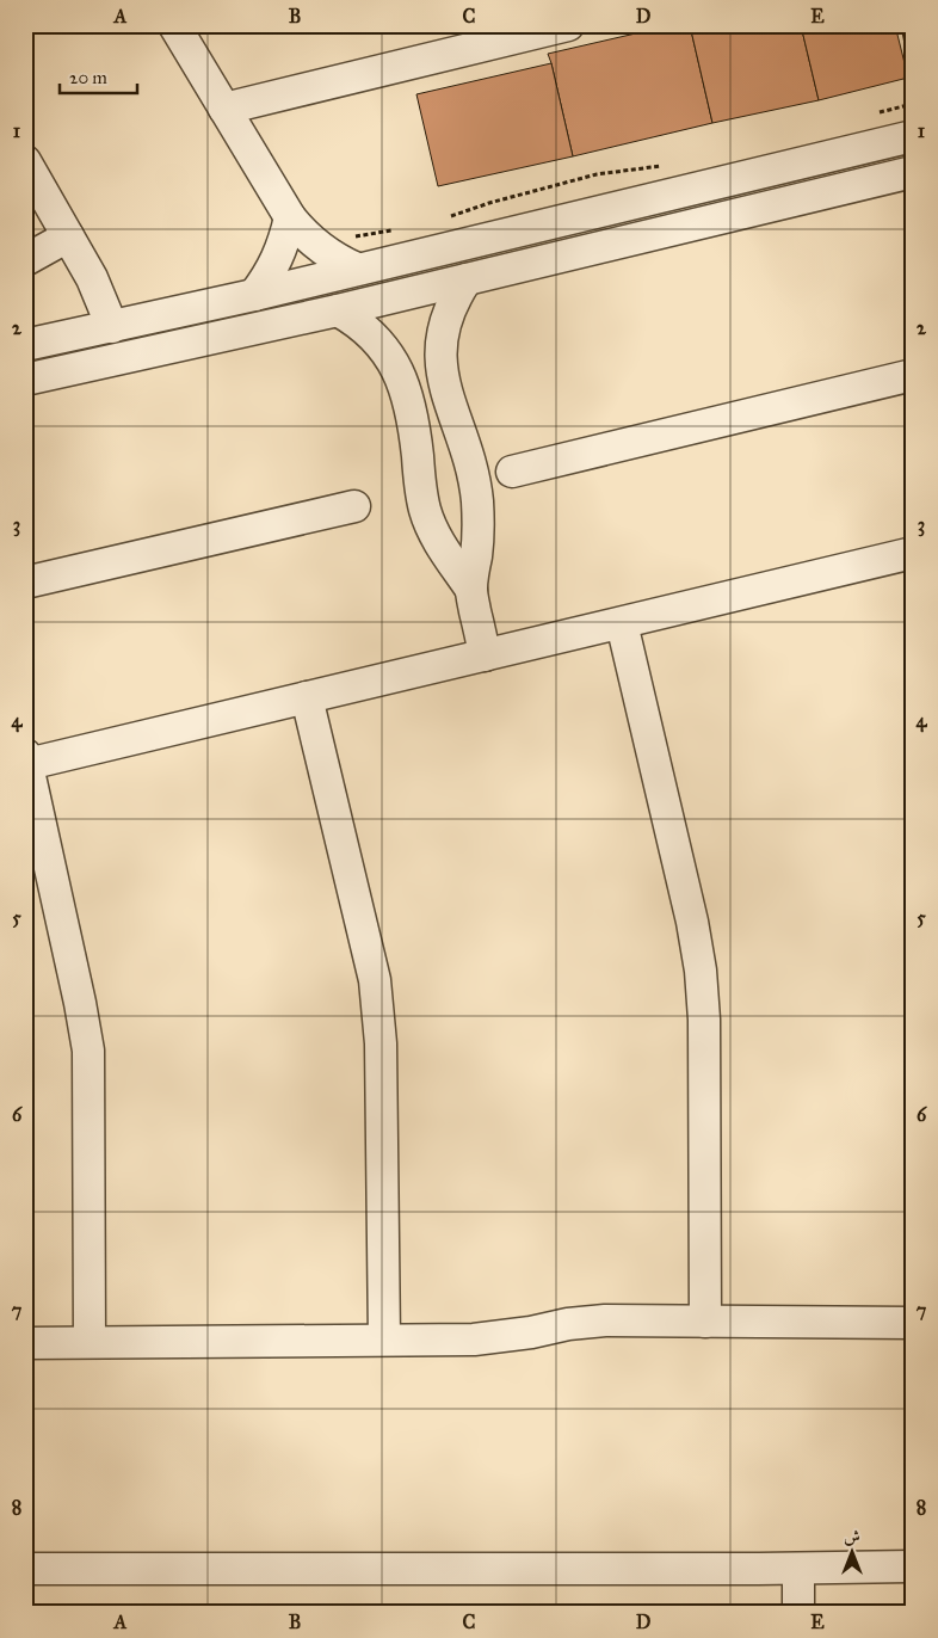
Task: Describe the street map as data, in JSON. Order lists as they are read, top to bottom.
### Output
{
  "scale_bar": "20 m",
  "north": "top",
  "grid": {
    "columns": [
      "A",
      "B",
      "C",
      "D",
      "E"
    ],
    "rows": [
      "1",
      "2",
      "3",
      "4",
      "5",
      "6",
      "7",
      "8"
    ]
  }
}
